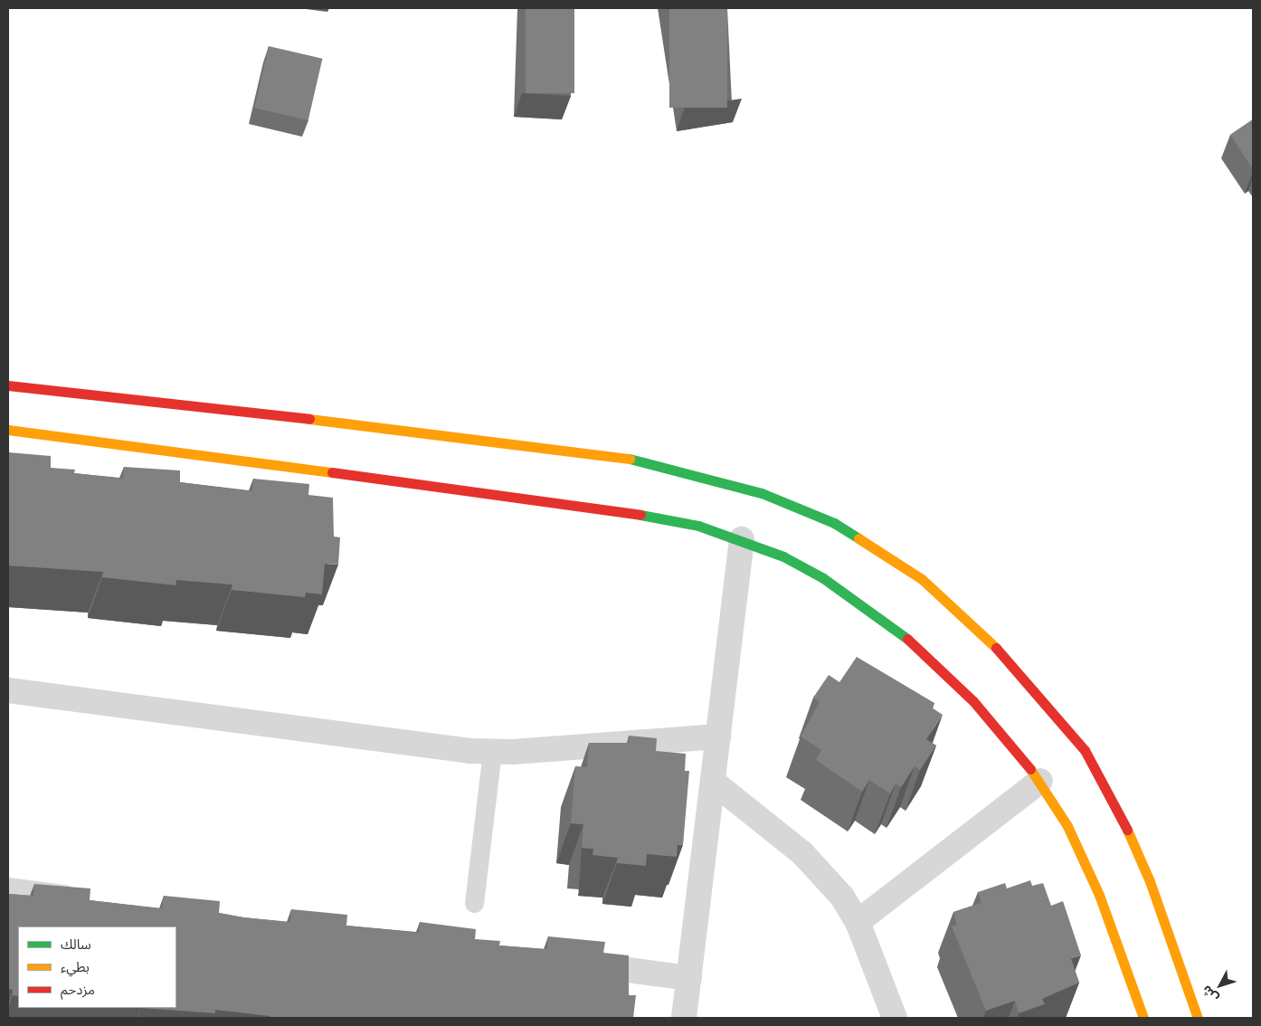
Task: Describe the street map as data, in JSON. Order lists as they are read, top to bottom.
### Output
{
  "legend": ["سالك", "بطيء", "مزدحم"],
  "north": "bottom left"
}
